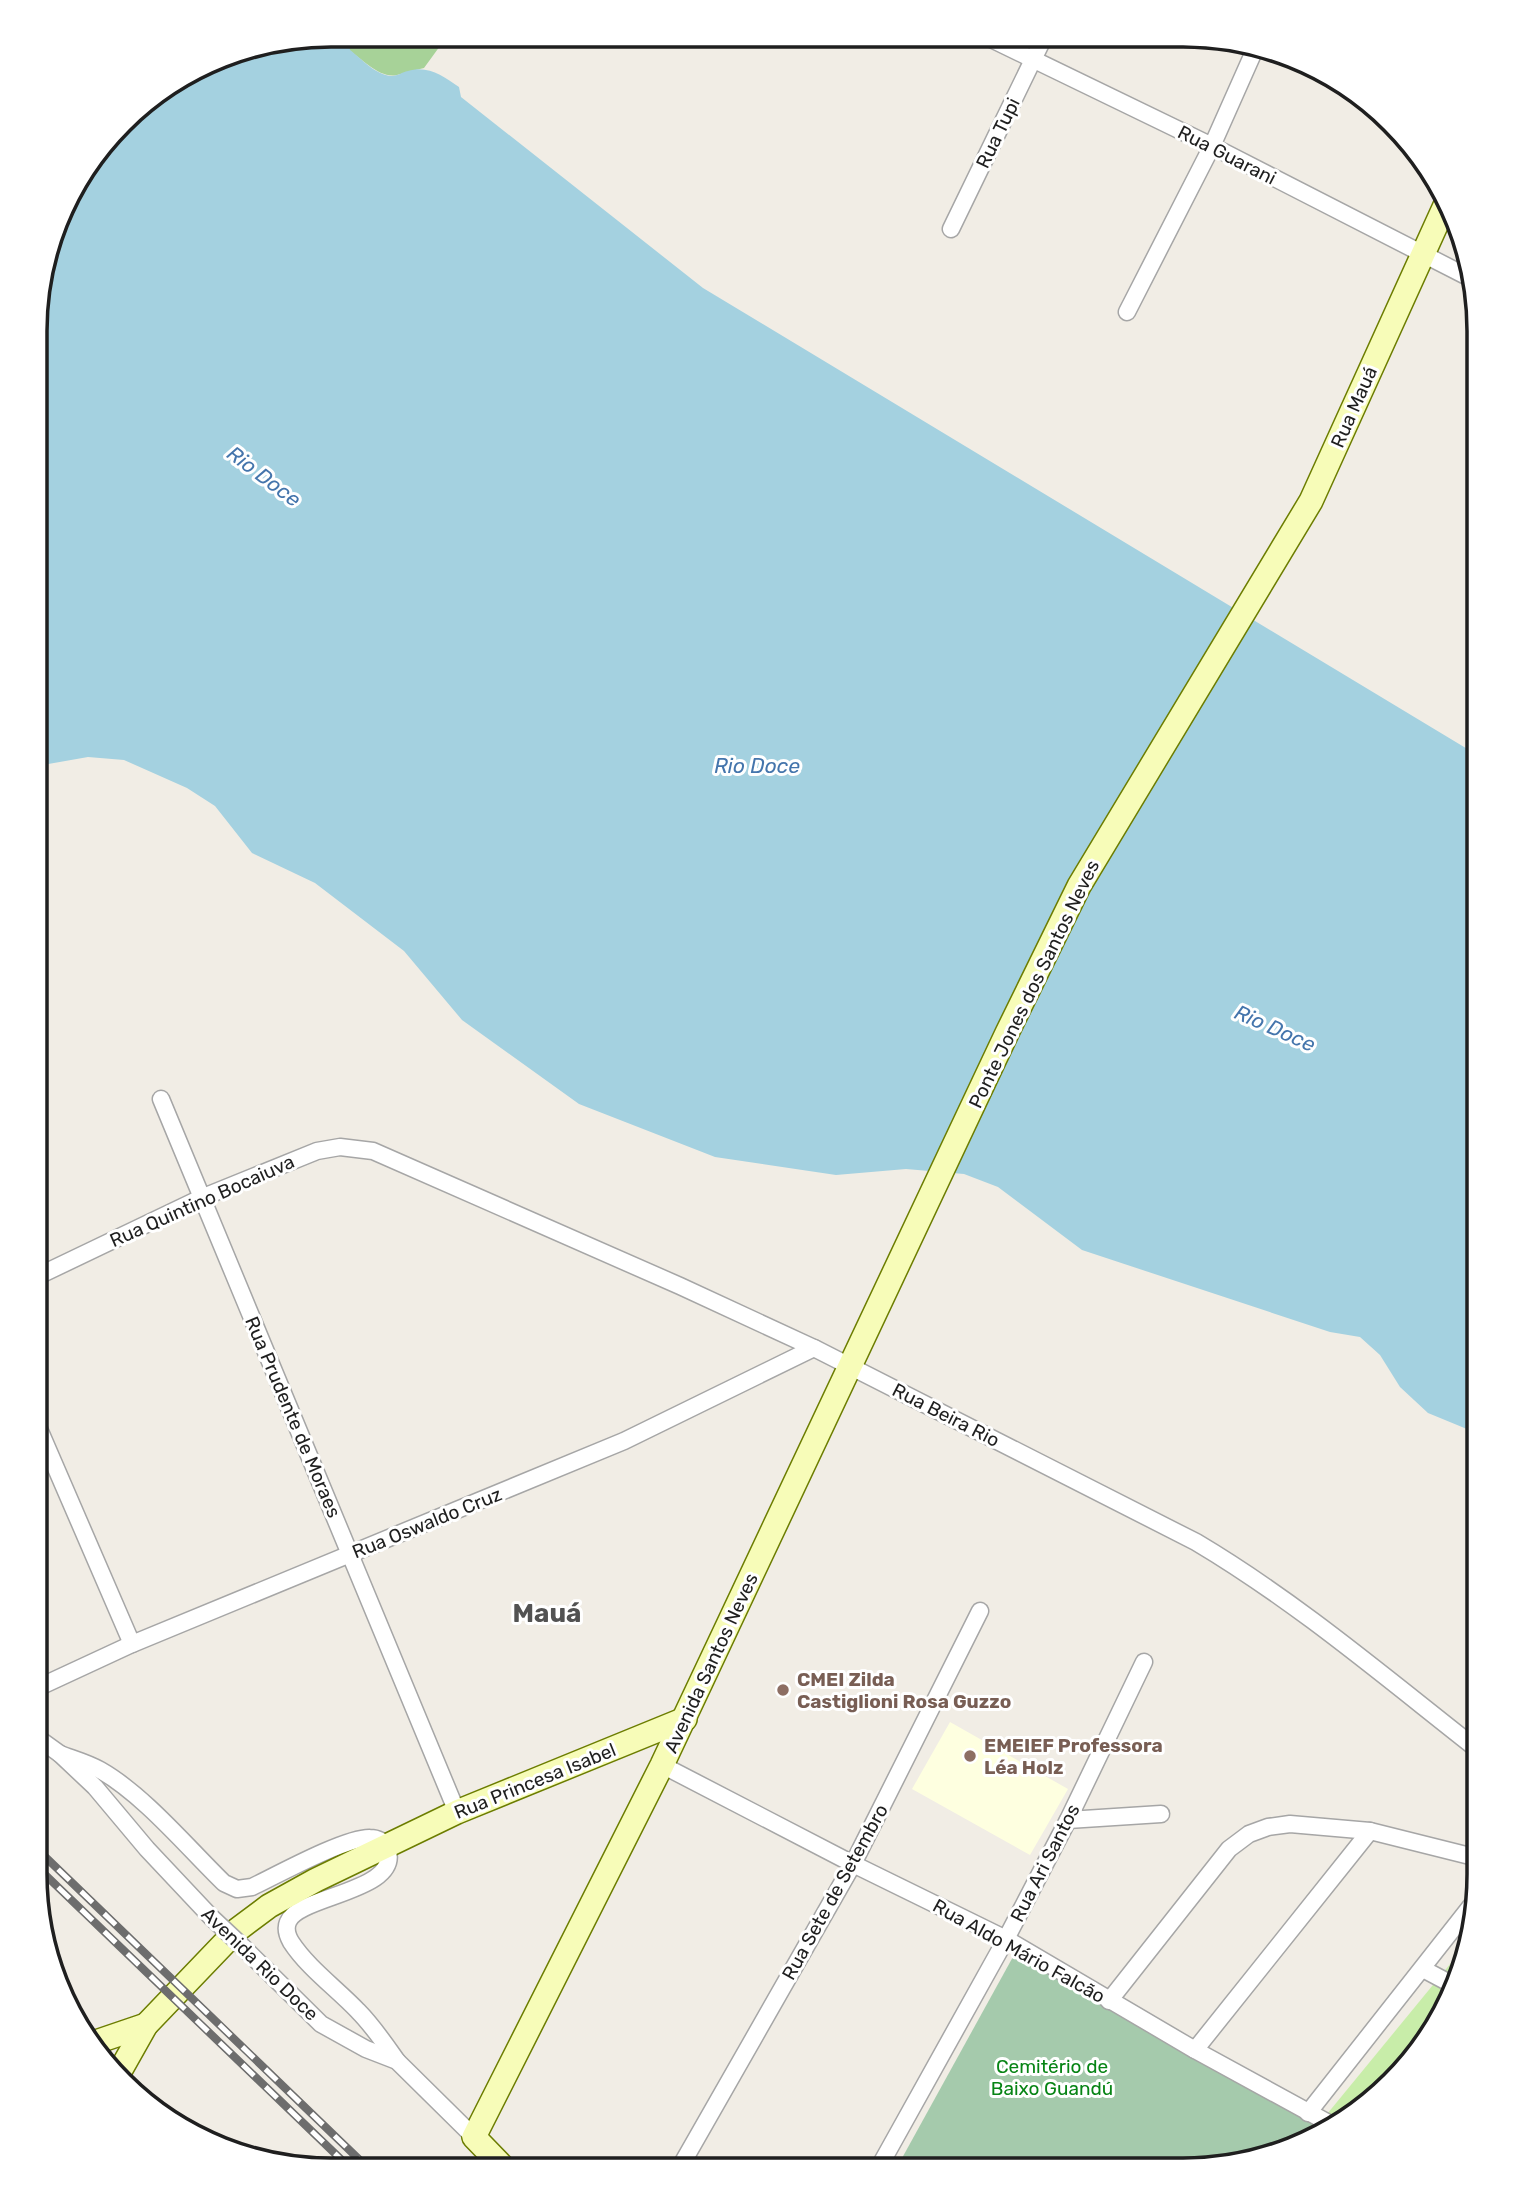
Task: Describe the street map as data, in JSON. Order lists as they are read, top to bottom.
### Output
{
  "streets": {
    "street": [
      "Rua Tupi",
      "Rua Guarani",
      "Rua Mauá",
      "Ponte Jones dos Santos Neves",
      "Rua Quintino Bocaiuva",
      "Rua Beira Rio",
      "Rua Prudente de Moraes",
      "Rua Oswaldo Cruz",
      "Avenida Santos Neves",
      "Rua Princesa Isabel",
      "Rua Ari Santos",
      "Rua Sete de Setembro",
      "Rua Aldo Mário Falcão",
      "Avenida Rio Doce"
    ]
  },
  "crossings": [
    ["Rua Tupi", "Rua Guarani"],
    ["Rua Guarani", "Rua Mauá"],
    ["Rua Mauá", "Ponte Jones dos Santos Neves"],
    ["Ponte Jones dos Santos Neves", "Avenida Santos Neves"],
    ["Rua Quintino Bocaiuva", "Rua Beira Rio"],
    ["Rua Quintino Bocaiuva", "Rua Prudente de Moraes"],
    ["Rua Beira Rio", "Rua Oswaldo Cruz"],
    ["Rua Beira Rio", "Avenida Santos Neves"],
    ["Rua Prudente de Moraes", "Rua Oswaldo Cruz"],
    ["Rua Prudente de Moraes", "Rua Princesa Isabel"],
    ["Avenida Santos Neves", "Rua Princesa Isabel"],
    ["Avenida Santos Neves", "Rua Aldo Mário Falcão"],
    ["Avenida Santos Neves", "Avenida Rio Doce"],
    ["Rua Ari Santos", "Rua Aldo Mário Falcão"],
    ["Rua Sete de Setembro", "Rua Aldo Mário Falcão"]
  ],
  "districts": ["Mauá"],
  "water": ["Rio Doce"],
  "parks": ["Cemitério de Baixo Guandú"],
  "places": ["CMEI Zilda Castiglioni Rosa Guzzo", "EMEIEF Professora Léa Holz"]
}
